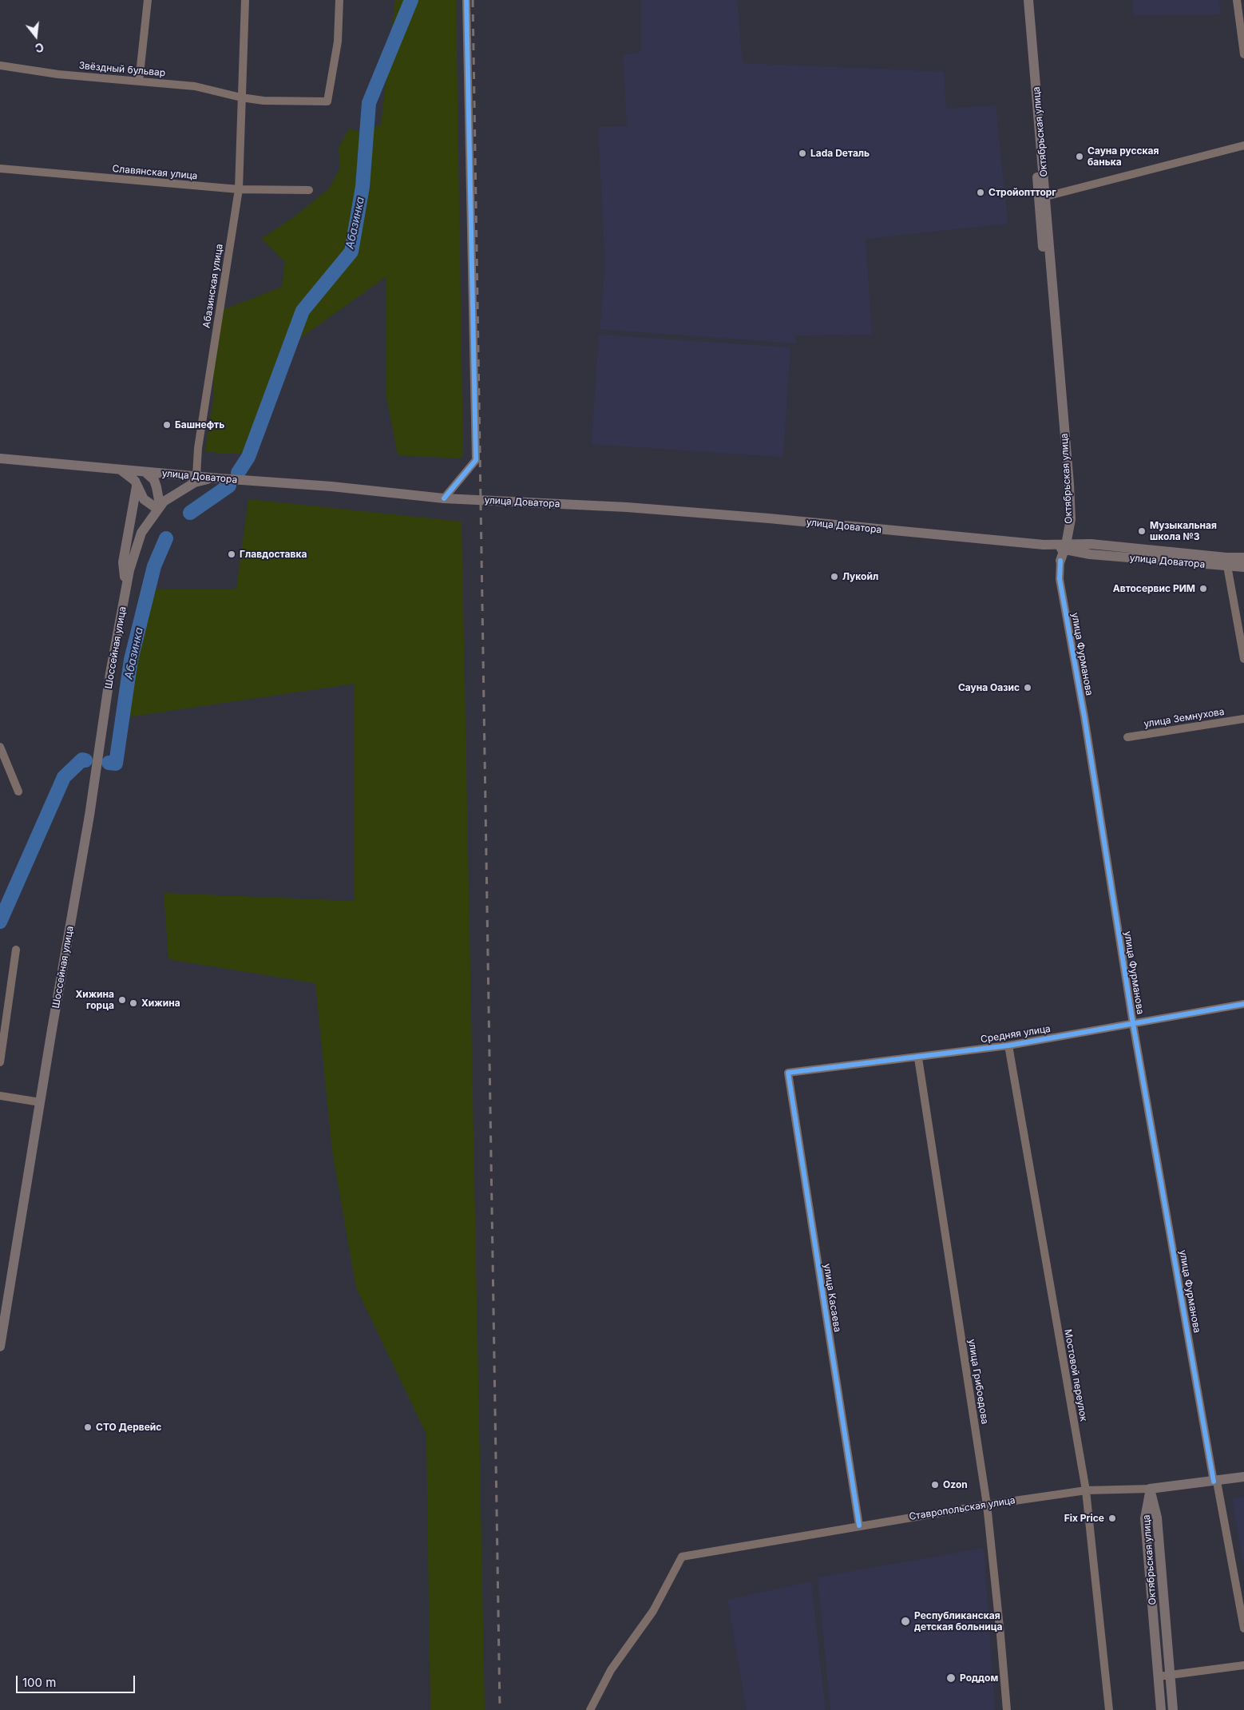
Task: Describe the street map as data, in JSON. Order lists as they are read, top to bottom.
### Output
{
  "streets": {
    "main road": [
      "Октябрьская улица",
      "улица Доватора",
      "Шоссейная улица",
      "Ставропольская улица"
    ],
    "street": [
      "Звёздный бульвар",
      "Славянская улица",
      "Абазинская улица",
      "улица Фурманова",
      "улица Земнухова",
      "Средняя улица",
      "улица Касаева",
      "Мостовой переулок",
      "улица Грибоедова"
    ]
  },
  "crossings": [
    ["Звёздный бульвар", "Абазинская улица"],
    ["Октябрьская улица", "улица Доватора"],
    ["Октябрьская улица", "улица Фурманова"],
    ["Октябрьская улица", "Ставропольская улица"],
    ["Славянская улица", "Абазинская улица"],
    ["Абазинская улица", "улица Доватора"],
    ["улица Фурманова", "Средняя улица"],
    ["улица Фурманова", "Ставропольская улица"],
    ["Средняя улица", "улица Касаева"],
    ["Средняя улица", "Мостовой переулок"],
    ["Средняя улица", "улица Грибоедова"],
    ["улица Касаева", "Ставропольская улица"],
    ["Мостовой переулок", "Ставропольская улица"],
    ["улица Грибоедова", "Ставропольская улица"]
  ],
  "water": ["Абазинка"],
  "places": [
    "Lada Dеталь",
    "Сауна русская банька",
    "Стройоптторг",
    "Башнефть",
    "Музыкальная школа №3",
    "Главдоставка",
    "Лукойл",
    "Автосервис РИМ",
    "Сауна Оазис",
    "Хижина горца",
    "Хижина",
    "СТО Дервейс",
    "Ozon",
    "Fix Price",
    "Республиканская детская больница",
    "Роддом"
  ],
  "scale_bar": "100 m",
  "north": "bottom"
}
